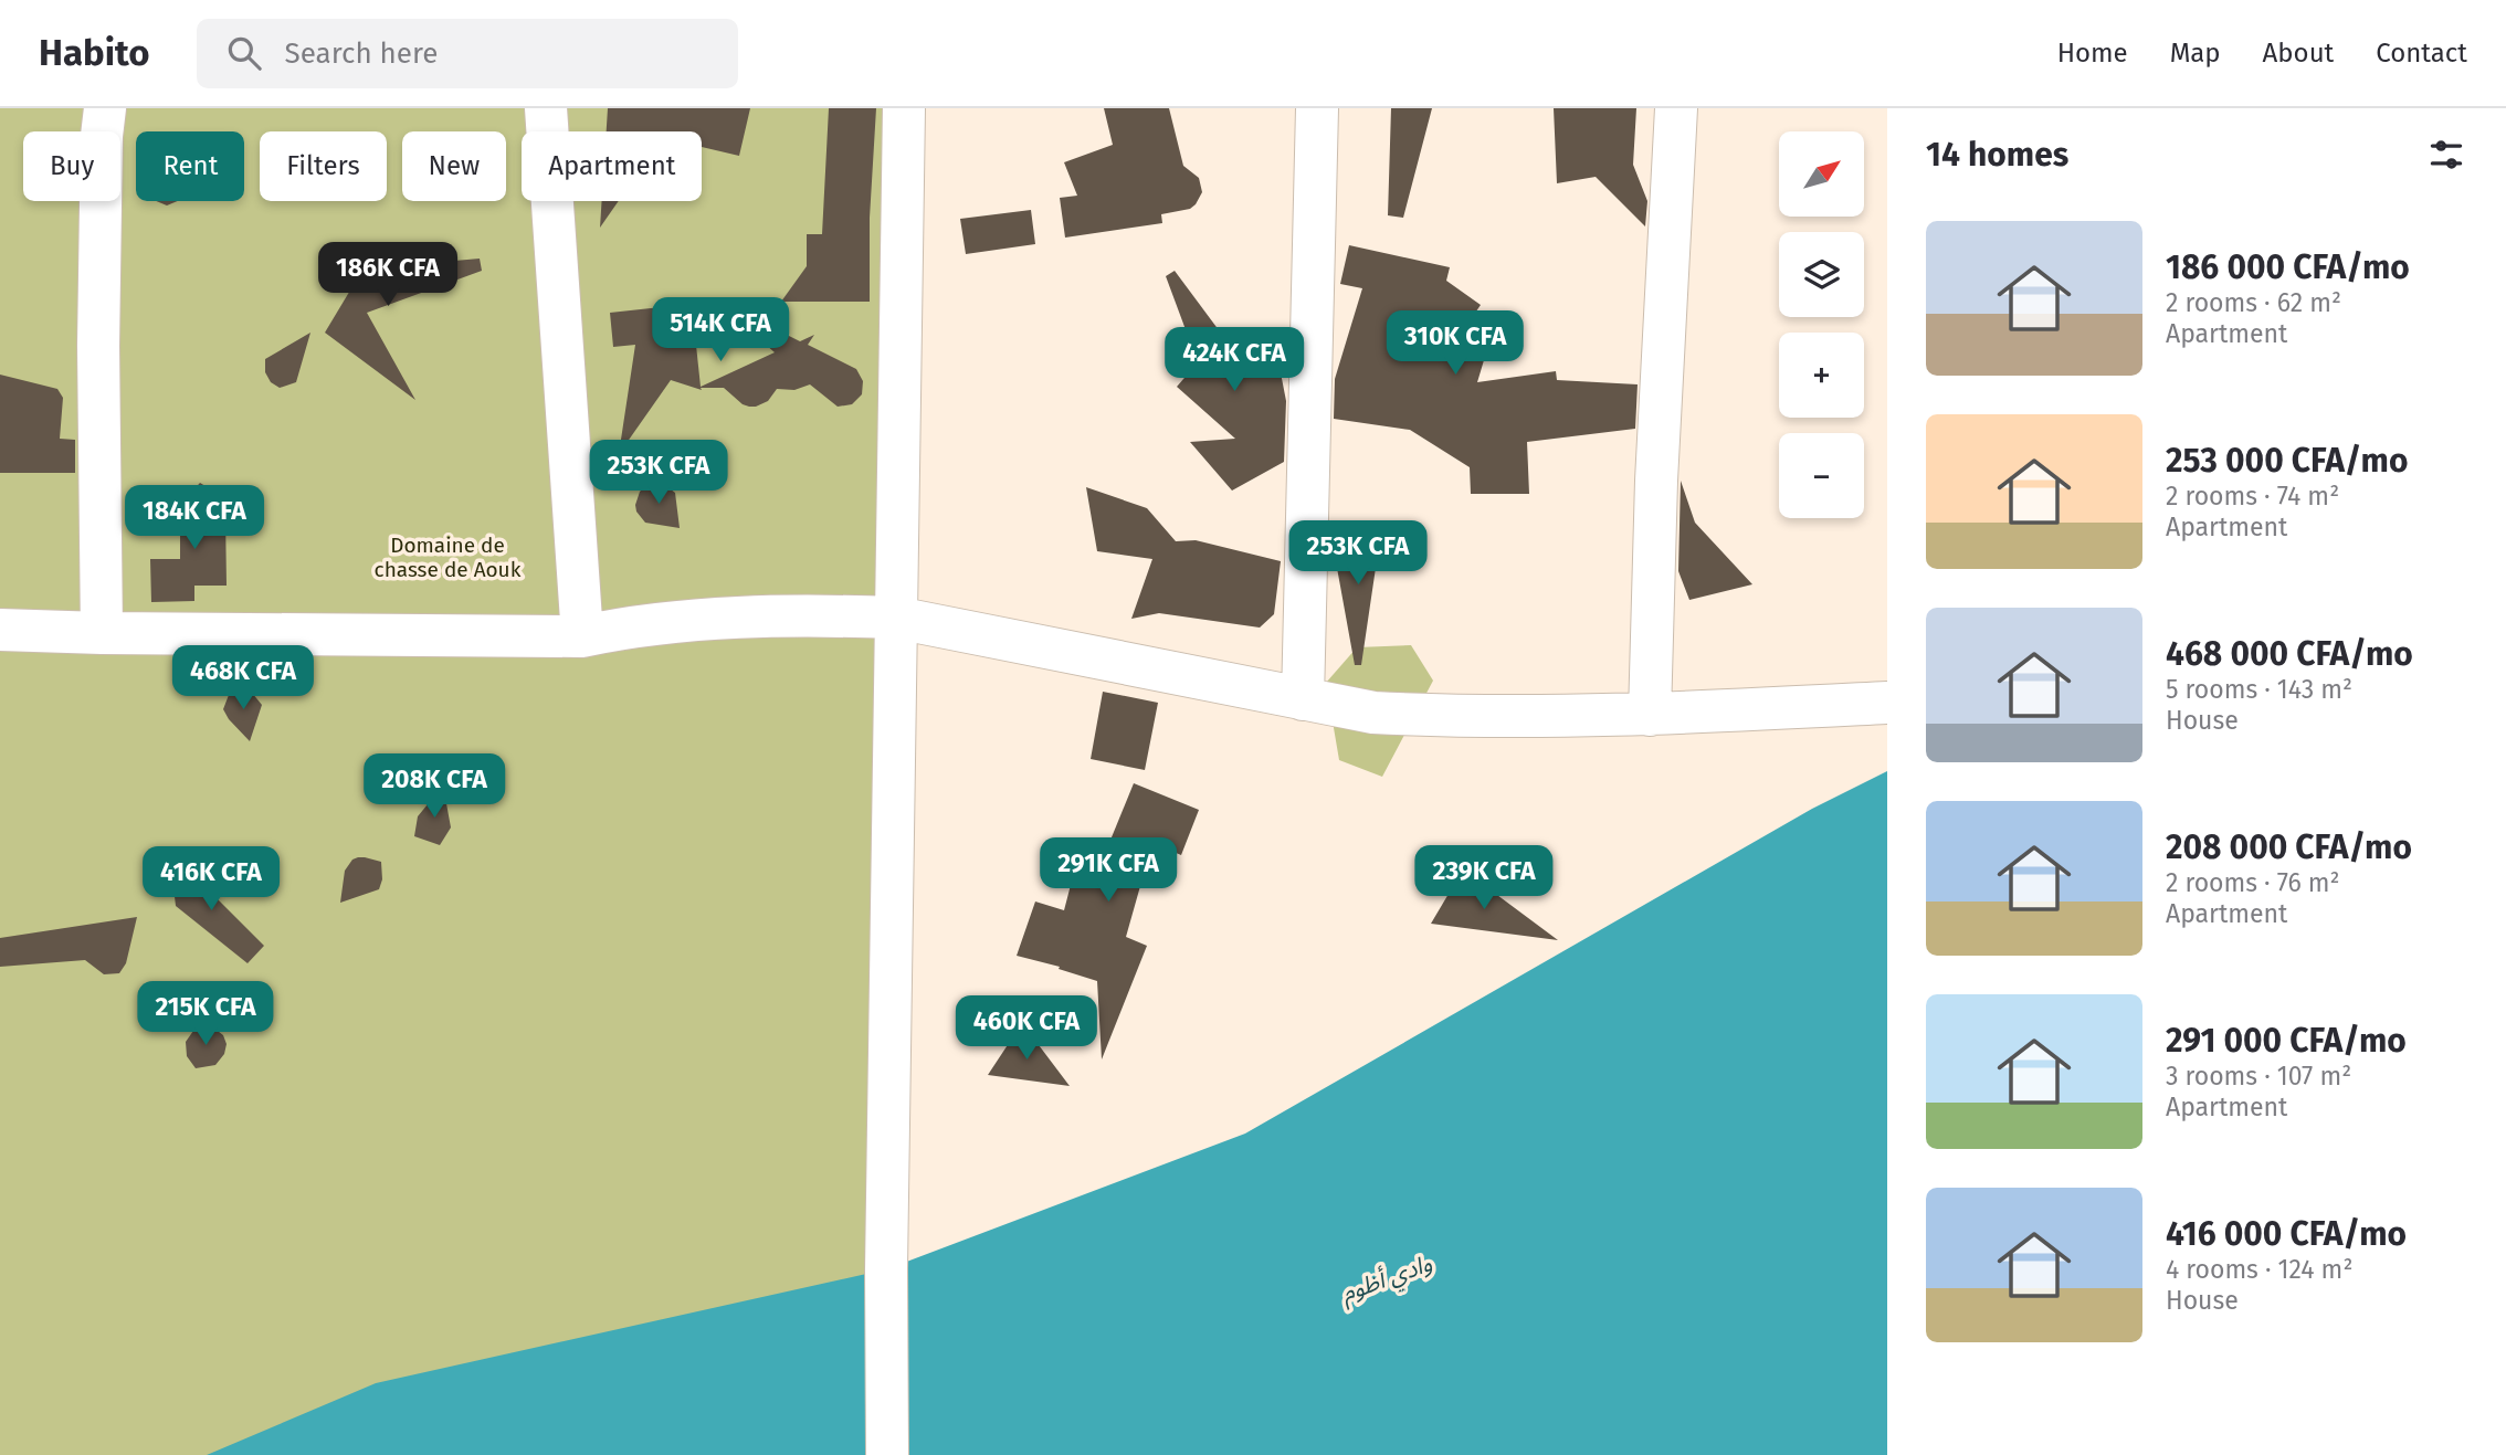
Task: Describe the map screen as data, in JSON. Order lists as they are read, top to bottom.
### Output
{
  "water": ["وادي أظوم"],
  "parks": ["Domaine de chasse de Aouk"],
  "north": "top right",
  "page": {
    "header": "Habito",
    "search": "Search here",
    "nav": [
      "Home",
      "Map",
      "About",
      "Contact"
    ],
    "heading": "14 homes",
    "map_buttons": ["+", "−"],
    "chip": [
      "Buy",
      "Rent",
      "Filters",
      "New",
      "Apartment"
    ],
    "list": [
      {
        "name": "186 000 CFA/mo",
        "note": "2 rooms · 62 m² · Apartment"
      },
      {
        "name": "253 000 CFA/mo",
        "note": "2 rooms · 74 m² · Apartment"
      },
      {
        "name": "468 000 CFA/mo",
        "note": "5 rooms · 143 m² · House"
      },
      {
        "name": "208 000 CFA/mo",
        "note": "2 rooms · 76 m² · Apartment"
      },
      {
        "name": "291 000 CFA/mo",
        "note": "3 rooms · 107 m² · Apartment"
      },
      {
        "name": "416 000 CFA/mo",
        "note": "4 rooms · 124 m² · House"
      }
    ],
    "price": [
      "186K CFA",
      "514K CFA",
      "310K CFA",
      "424K CFA",
      "253K CFA",
      "184K CFA",
      "253K CFA",
      "468K CFA",
      "208K CFA",
      "291K CFA",
      "239K CFA",
      "416K CFA",
      "215K CFA",
      "460K CFA"
    ]
  }
}
